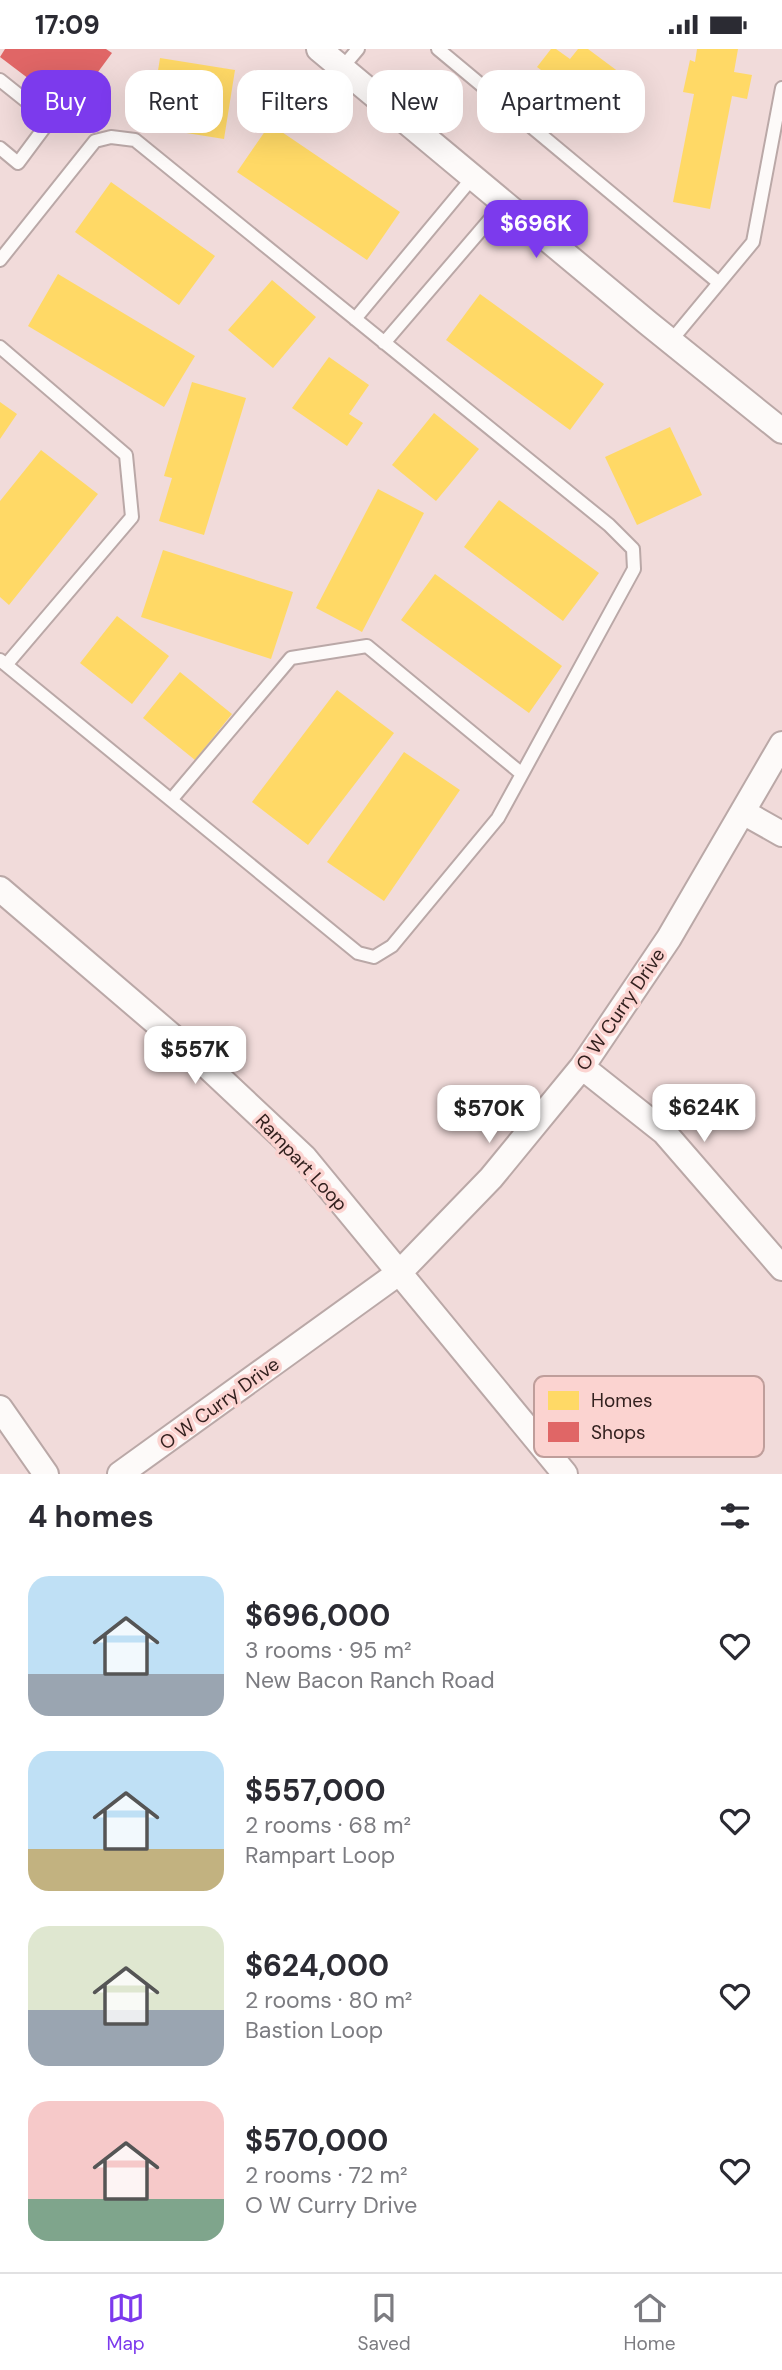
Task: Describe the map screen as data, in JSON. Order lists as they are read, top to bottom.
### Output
{
  "streets": {
    "street": ["O W Curry Drive", "Rampart Loop"]
  },
  "crossings": [
    ["O W Curry Drive", "Rampart Loop"]
  ],
  "legend": ["Homes", "Shops"],
  "page": {
    "status": "17:09",
    "chip": [
      "Buy",
      "Rent",
      "Filters",
      "New",
      "Apartment"
    ],
    "price": [
      "$696K",
      "$557K",
      "$624K",
      "$570K"
    ],
    "heading": "4 homes",
    "list": [
      {
        "name": "$696,000",
        "note": "3 rooms · 95 m² · New Bacon Ranch Road"
      },
      {
        "name": "$557,000",
        "note": "2 rooms · 68 m² · Rampart Loop"
      },
      {
        "name": "$624,000",
        "note": "2 rooms · 80 m² · Bastion Loop"
      },
      {
        "name": "$570,000",
        "note": "2 rooms · 72 m² · O W Curry Drive"
      }
    ],
    "tabs": ["Map", "Saved", "Home"]
  }
}
